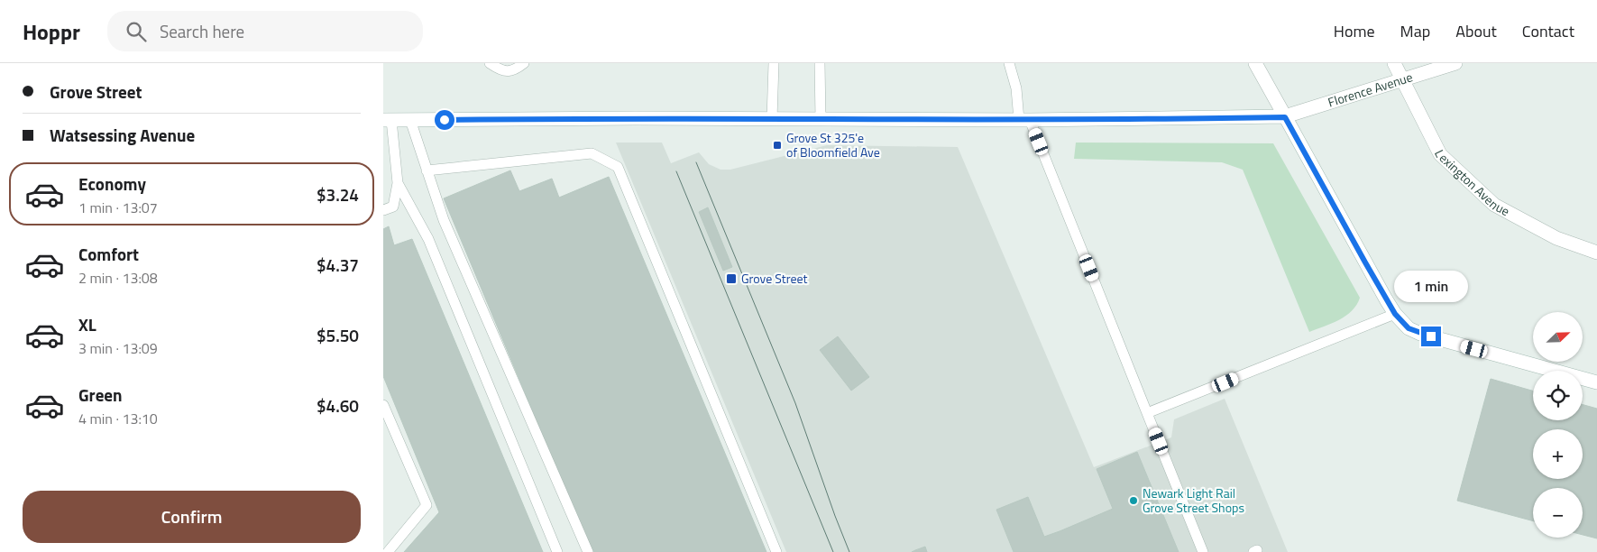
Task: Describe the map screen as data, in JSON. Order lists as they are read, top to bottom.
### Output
{
  "streets": {
    "main road": ["Florence Avenue", "Lexington Avenue"]
  },
  "crossings": [
    ["Florence Avenue", "Lexington Avenue"]
  ],
  "places": {
    "transit": ["Grove St 325'e of Bloomfield Ave", "Grove Street"],
    "other": ["Newark Light Rail Grove Street Shops"]
  },
  "north": "top right",
  "page": {
    "header": "Hoppr",
    "search": "Search here",
    "nav": [
      "Home",
      "Map",
      "About",
      "Contact"
    ],
    "banner": ["Grove Street", "Watsessing Avenue"],
    "list": [
      {
        "name": "Economy",
        "note": "1 min · 13:07",
        "value": "$3.24"
      },
      {
        "name": "Comfort",
        "note": "2 min · 13:08",
        "value": "$4.37"
      },
      {
        "name": "XL",
        "note": "3 min · 13:09",
        "value": "$5.50"
      },
      {
        "name": "Green",
        "note": "4 min · 13:10",
        "value": "$4.60"
      }
    ],
    "bubble": "1 min",
    "map_buttons": ["+", "−"],
    "buttons": "Confirm"
  }
}
